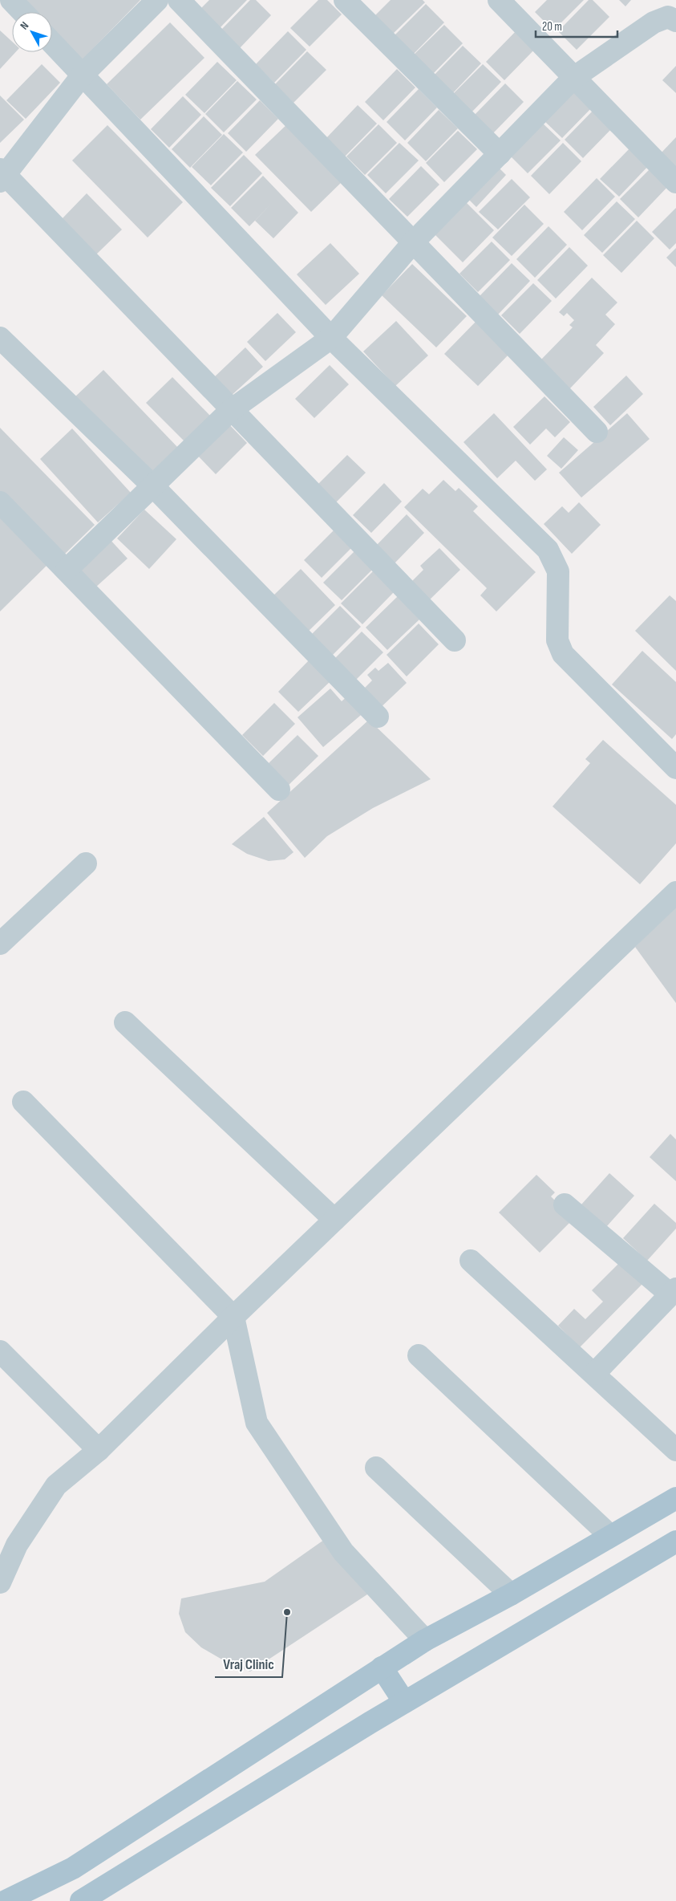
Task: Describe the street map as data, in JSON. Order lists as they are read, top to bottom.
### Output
{
  "places": ["Vraj Clinic"],
  "scale_bar": "20 m",
  "north": "top left"
}
